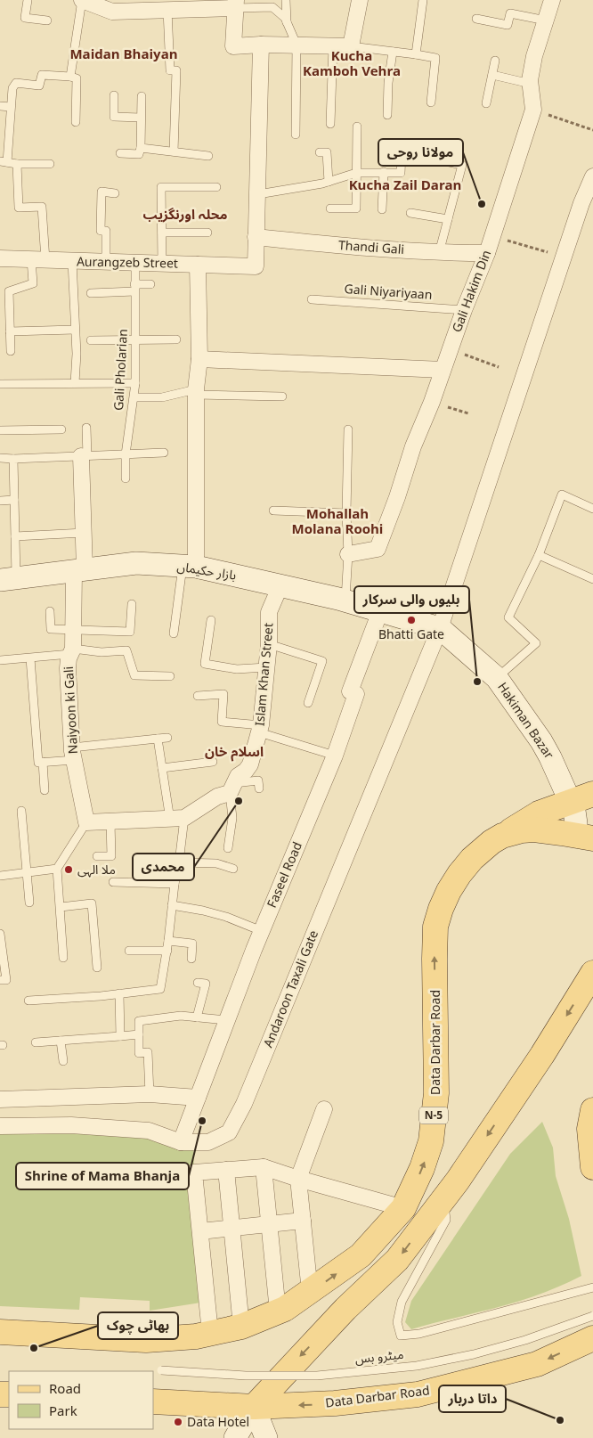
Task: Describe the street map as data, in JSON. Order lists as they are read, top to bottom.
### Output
{
  "streets": {
    "main road": ["Data Darbar Road", "N-5"],
    "street": [
      "Thandi Gali",
      "Aurangzeb Street",
      "Gali Hakim Din",
      "بازار حکیماں",
      "Islam Khan Street",
      "Naiyoon ki Gali",
      "Hakiman Bazar",
      "Faseel Road",
      "Andaroon Taxali Gate"
    ],
    "lane": ["Gali Niyariyaan", "Gali Pholarian", "میٹرو بس"]
  },
  "crossings": [
    ["Thandi Gali", "Aurangzeb Street"],
    ["Thandi Gali", "Gali Hakim Din"],
    ["Aurangzeb Street", "Gali Pholarian"],
    ["Gali Hakim Din", "Gali Niyariyaan"],
    ["بازار حکیماں", "Islam Khan Street"],
    ["بازار حکیماں", "Naiyoon ki Gali"],
    ["بازار حکیماں", "Hakiman Bazar"],
    ["بازار حکیماں", "Faseel Road"],
    ["Hakiman Bazar", "Andaroon Taxali Gate"],
    ["Hakiman Bazar", "Data Darbar Road"],
    ["Faseel Road", "Andaroon Taxali Gate"]
  ],
  "districts": [
    "Maidan Bhaiyan",
    "Kucha Kamboh Vehra",
    "Kucha Zail Daran",
    "محلہ اورنگزیب",
    "Mohallah Molana Roohi",
    "اسلام خان"
  ],
  "places": [
    "مولانا روحی",
    "Bhatti Gate",
    "بلیوں والی سرکار",
    "محمدی",
    "ملا الہی",
    "Shrine of Mama Bhanja",
    "بھاٹی چوک",
    "داتا دربار",
    "Data Hotel"
  ],
  "legend": ["Road", "Park"]
}
